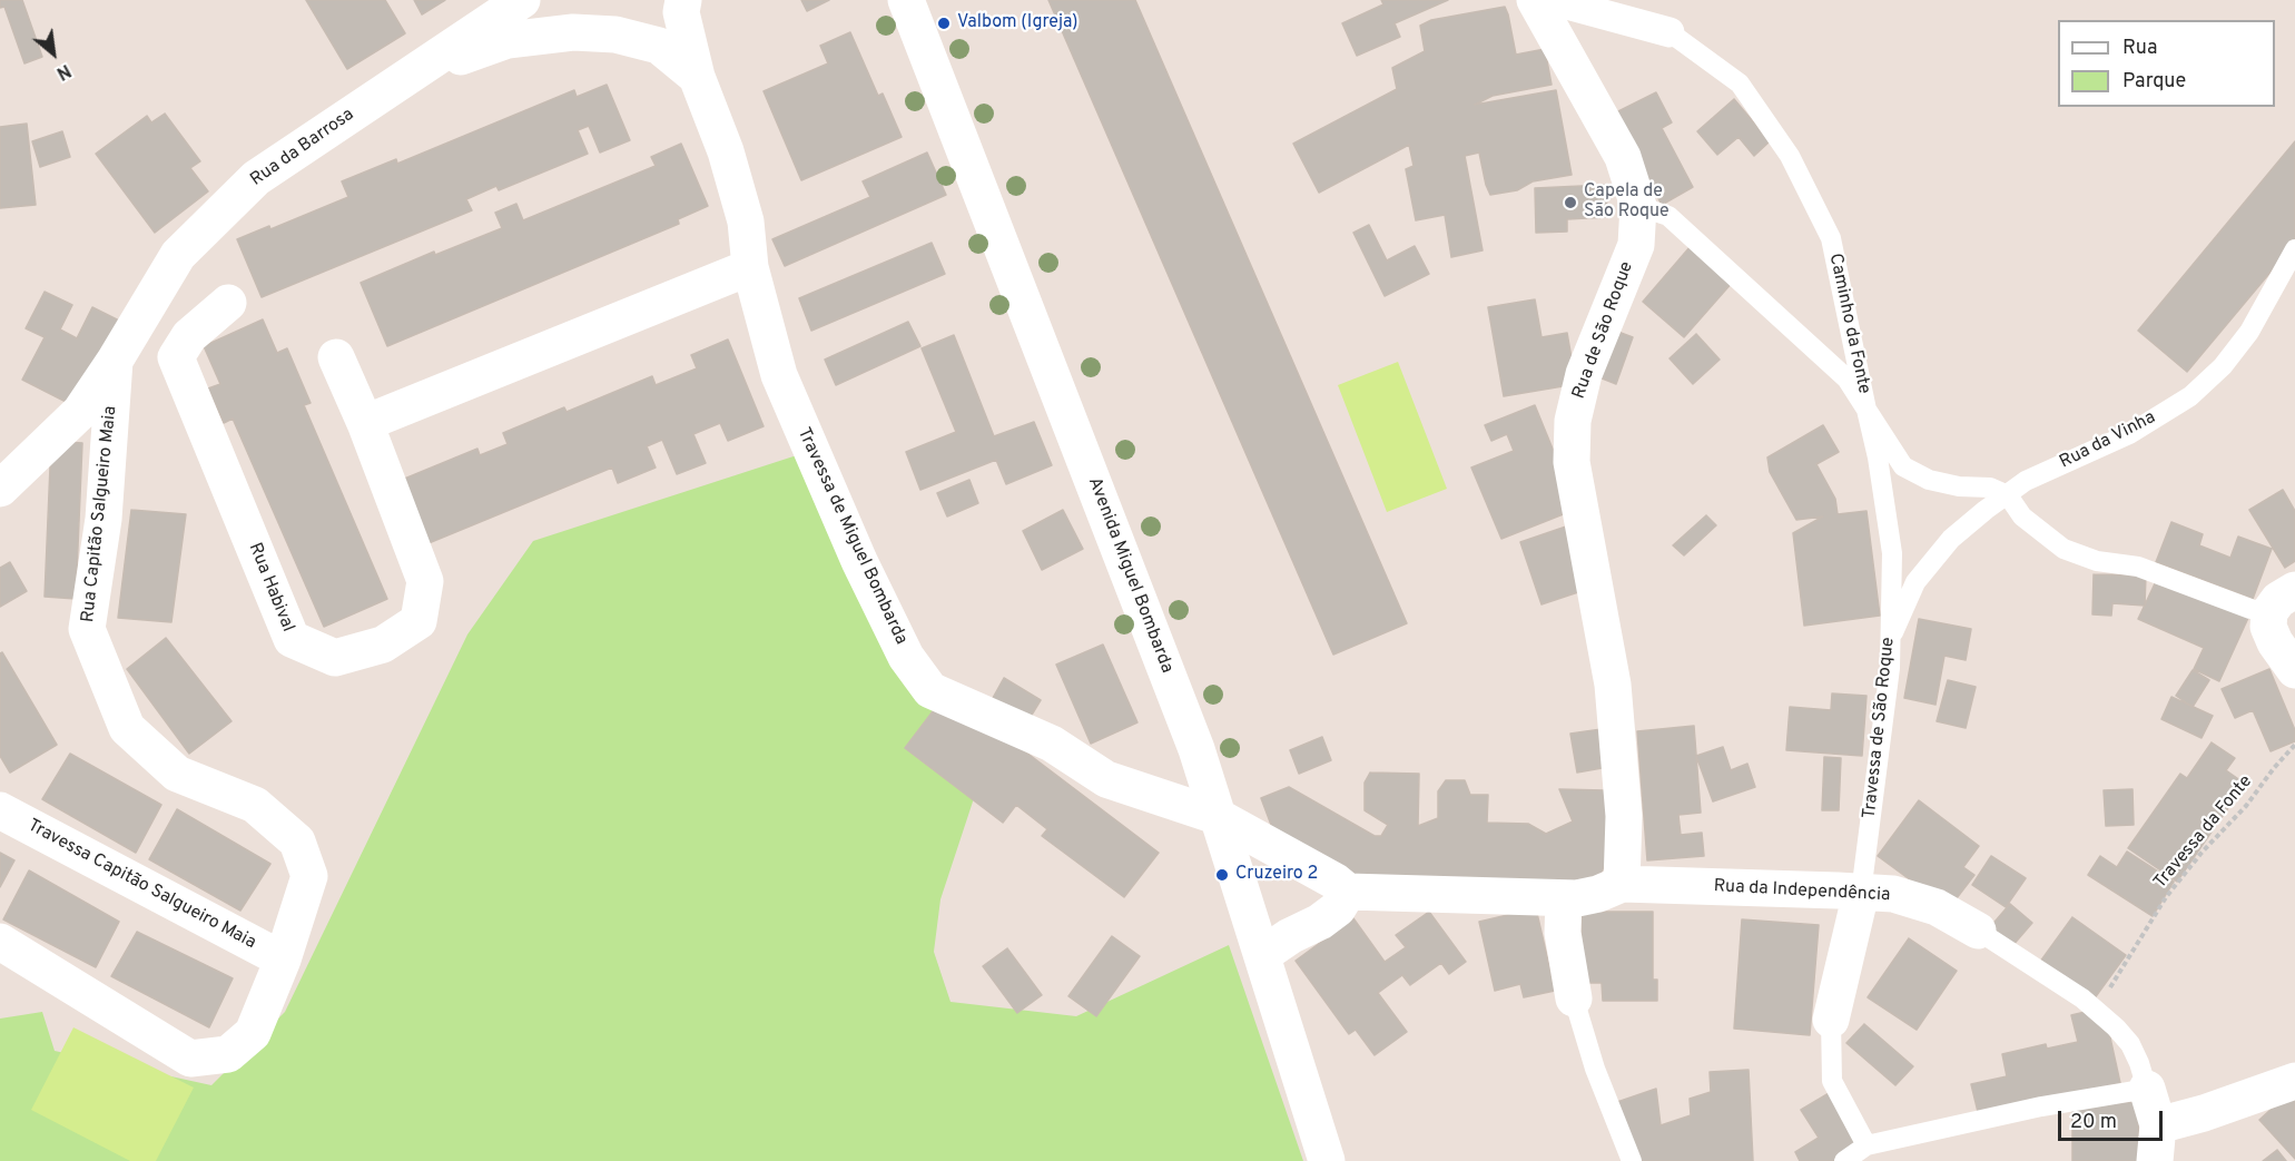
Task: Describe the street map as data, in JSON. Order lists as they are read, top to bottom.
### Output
{
  "streets": {
    "street": [
      "Rua da Barrosa",
      "Caminho da Fonte",
      "Rua de São Roque",
      "Rua Capitão Salgueiro Maia",
      "Travessa de Miguel Bombarda",
      "Avenida Miguel Bombarda",
      "Rua Habival",
      "Travessa de São Roque",
      "Travessa Capitão Salgueiro Maia",
      "Rua da Independência"
    ],
    "lane": ["Rua da Vinha"],
    "path": ["Travessa da Fonte"]
  },
  "crossings": [
    ["Rua da Barrosa", "Rua Capitão Salgueiro Maia"],
    ["Rua da Barrosa", "Travessa de Miguel Bombarda"],
    ["Caminho da Fonte", "Rua da Vinha"],
    ["Caminho da Fonte", "Travessa de São Roque"],
    ["Rua de São Roque", "Travessa de São Roque"],
    ["Rua de São Roque", "Rua da Independência"],
    ["Rua da Vinha", "Travessa de São Roque"],
    ["Rua Capitão Salgueiro Maia", "Travessa Capitão Salgueiro Maia"],
    ["Travessa de Miguel Bombarda", "Avenida Miguel Bombarda"],
    ["Travessa de São Roque", "Rua da Independência"],
    ["Travessa da Fonte", "Rua da Independência"]
  ],
  "places": ["Valbom (Igreja)", "Capela de São Roque", "Cruzeiro 2"],
  "legend": ["Rua", "Parque"],
  "scale_bar": "20 m",
  "north": "bottom right"
}
